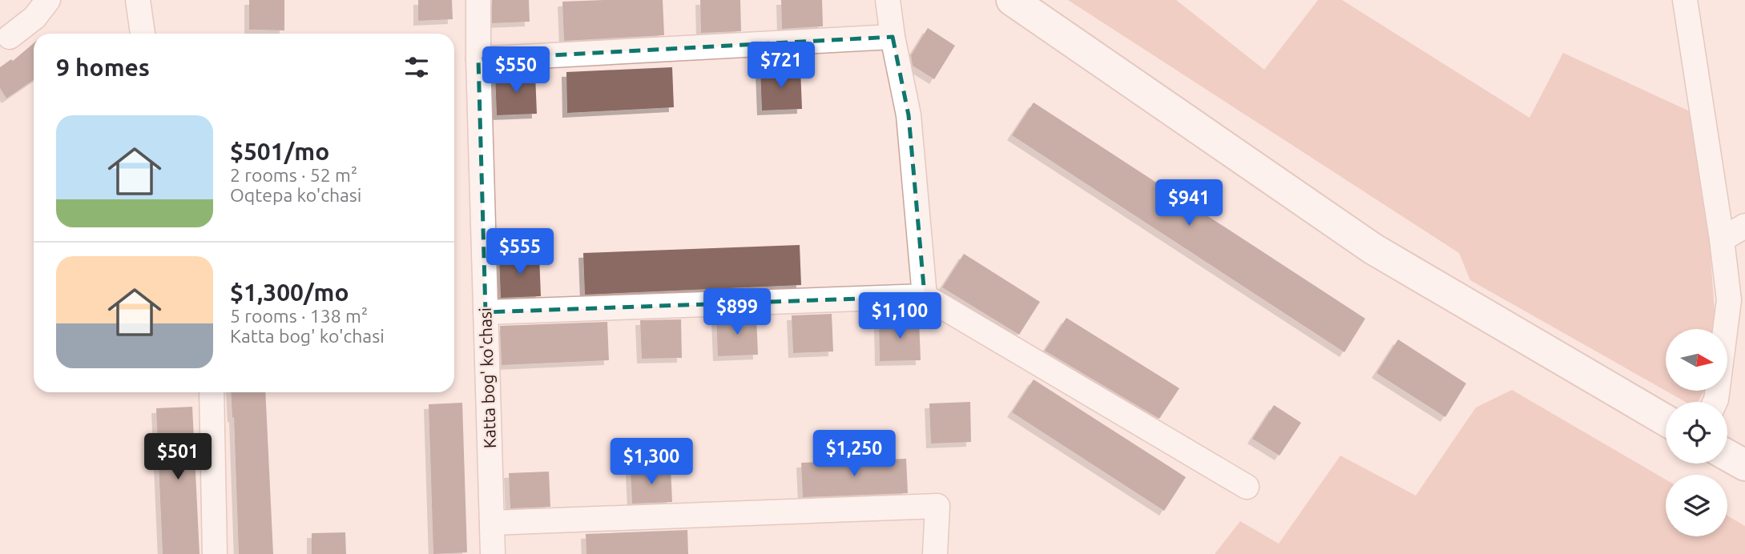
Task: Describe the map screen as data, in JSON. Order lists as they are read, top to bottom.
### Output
{
  "streets": {
    "street": ["Katta bog' ko'chasi"]
  },
  "north": "right",
  "page": {
    "heading": "9 homes",
    "price": [
      "$721",
      "$550",
      "$941",
      "$555",
      "$899",
      "$1,100",
      "$1,250",
      "$501",
      "$1,300"
    ],
    "list": [
      {
        "name": "$501/mo",
        "note": "2 rooms · 52 m² · Oqtepa ko'chasi"
      },
      {
        "name": "$1,300/mo",
        "note": "5 rooms · 138 m² · Katta bog' ko'chasi"
      }
    ]
  }
}
